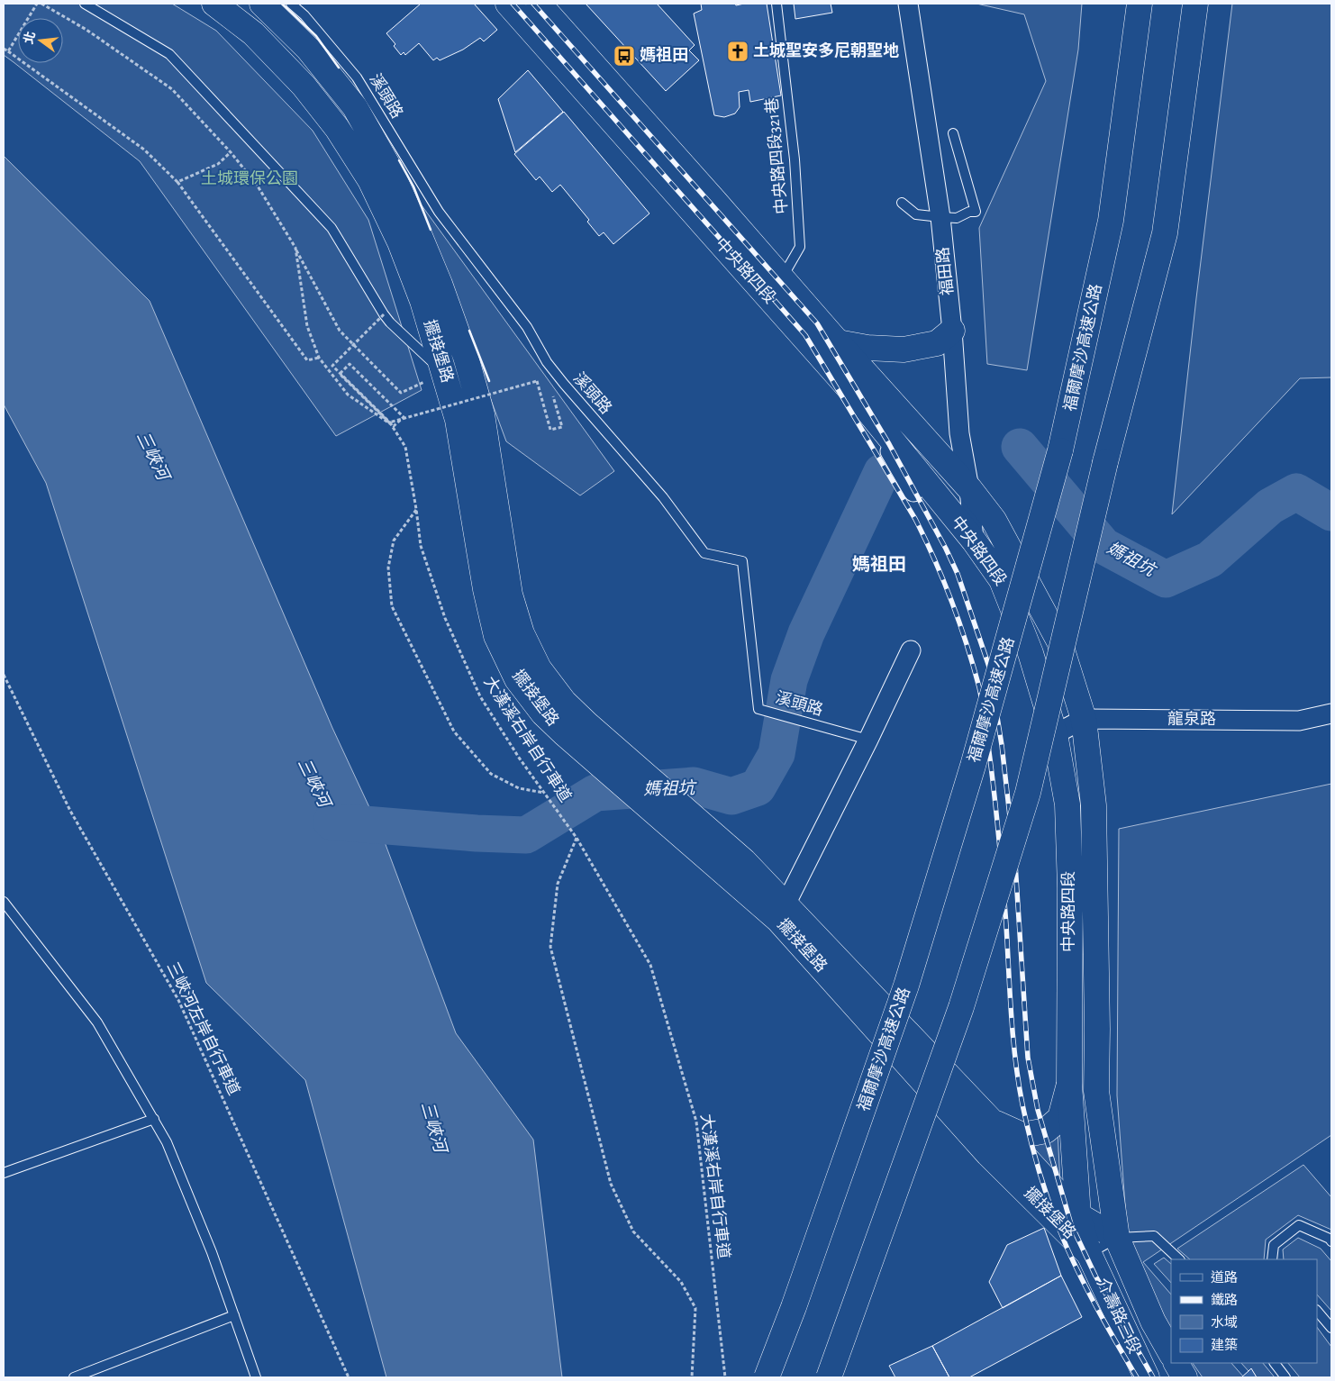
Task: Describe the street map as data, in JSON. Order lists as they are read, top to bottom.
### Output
{
  "streets": {
    "main road": [
      "中央路四段",
      "福爾摩沙高速公路",
      "擺接堡路",
      "介壽路三段"
    ],
    "street": ["福田路", "龍泉路"],
    "lane": ["溪頭路", "中央路四段321巷"],
    "path": ["大漢溪右岸自行車道", "三峽河左岸自行車道"]
  },
  "crossings": [
    ["中央路四段321巷", "中央路四段"],
    ["中央路四段", "福田路"],
    ["中央路四段", "擺接堡路"],
    ["中央路四段", "龍泉路"],
    ["中央路四段", "介壽路三段"],
    ["擺接堡路", "介壽路三段"]
  ],
  "districts": ["媽祖田"],
  "water": ["三峽河", "媽祖坑"],
  "parks": ["土城環保公園"],
  "places": {
    "church": ["土城聖安多尼朝聖地"],
    "bus stop": ["媽祖田"]
  },
  "legend": [
    "道路",
    "鐵路",
    "水域",
    "建築"
  ],
  "north": "left"
}
